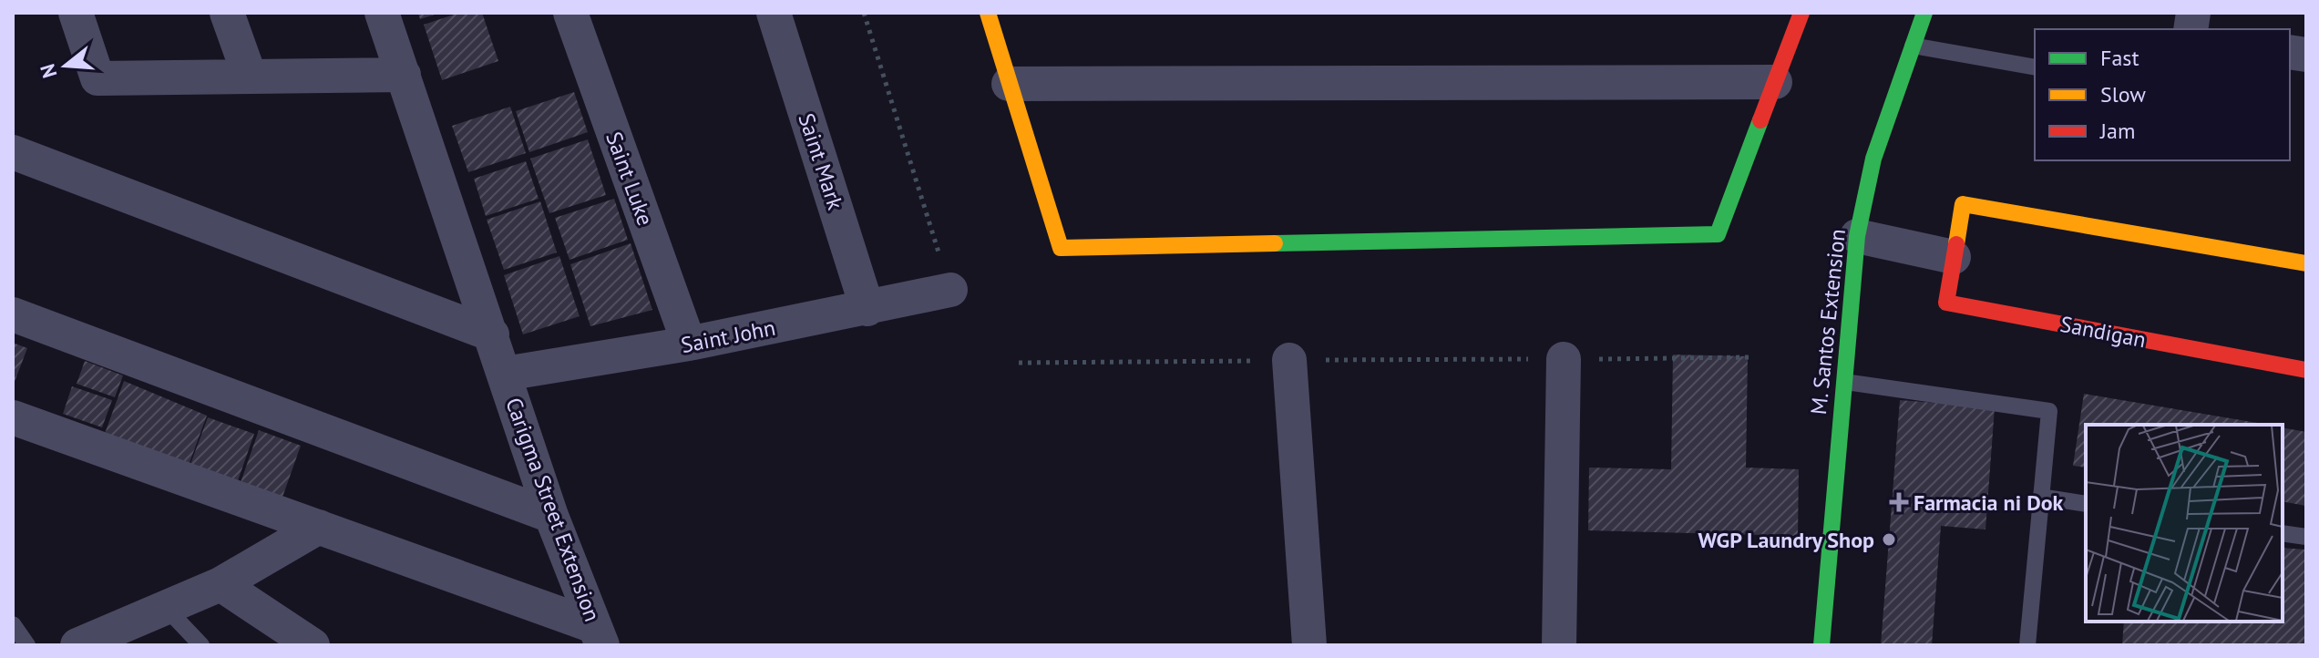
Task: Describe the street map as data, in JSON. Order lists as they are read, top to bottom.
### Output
{
  "streets": {
    "street": [
      "Saint Mark",
      "Saint Luke",
      "M. Santos Extension",
      "Sandigan",
      "Saint John",
      "Carigma Street Extension"
    ]
  },
  "crossings": [
    ["Saint Mark", "Saint John"],
    ["Saint Luke", "Saint John"],
    ["Saint John", "Carigma Street Extension"]
  ],
  "places": {
    "health": ["Farmacia ni Dok"],
    "other": ["WGP Laundry Shop"]
  },
  "legend": ["Fast", "Slow", "Jam"],
  "north": "left"
}
